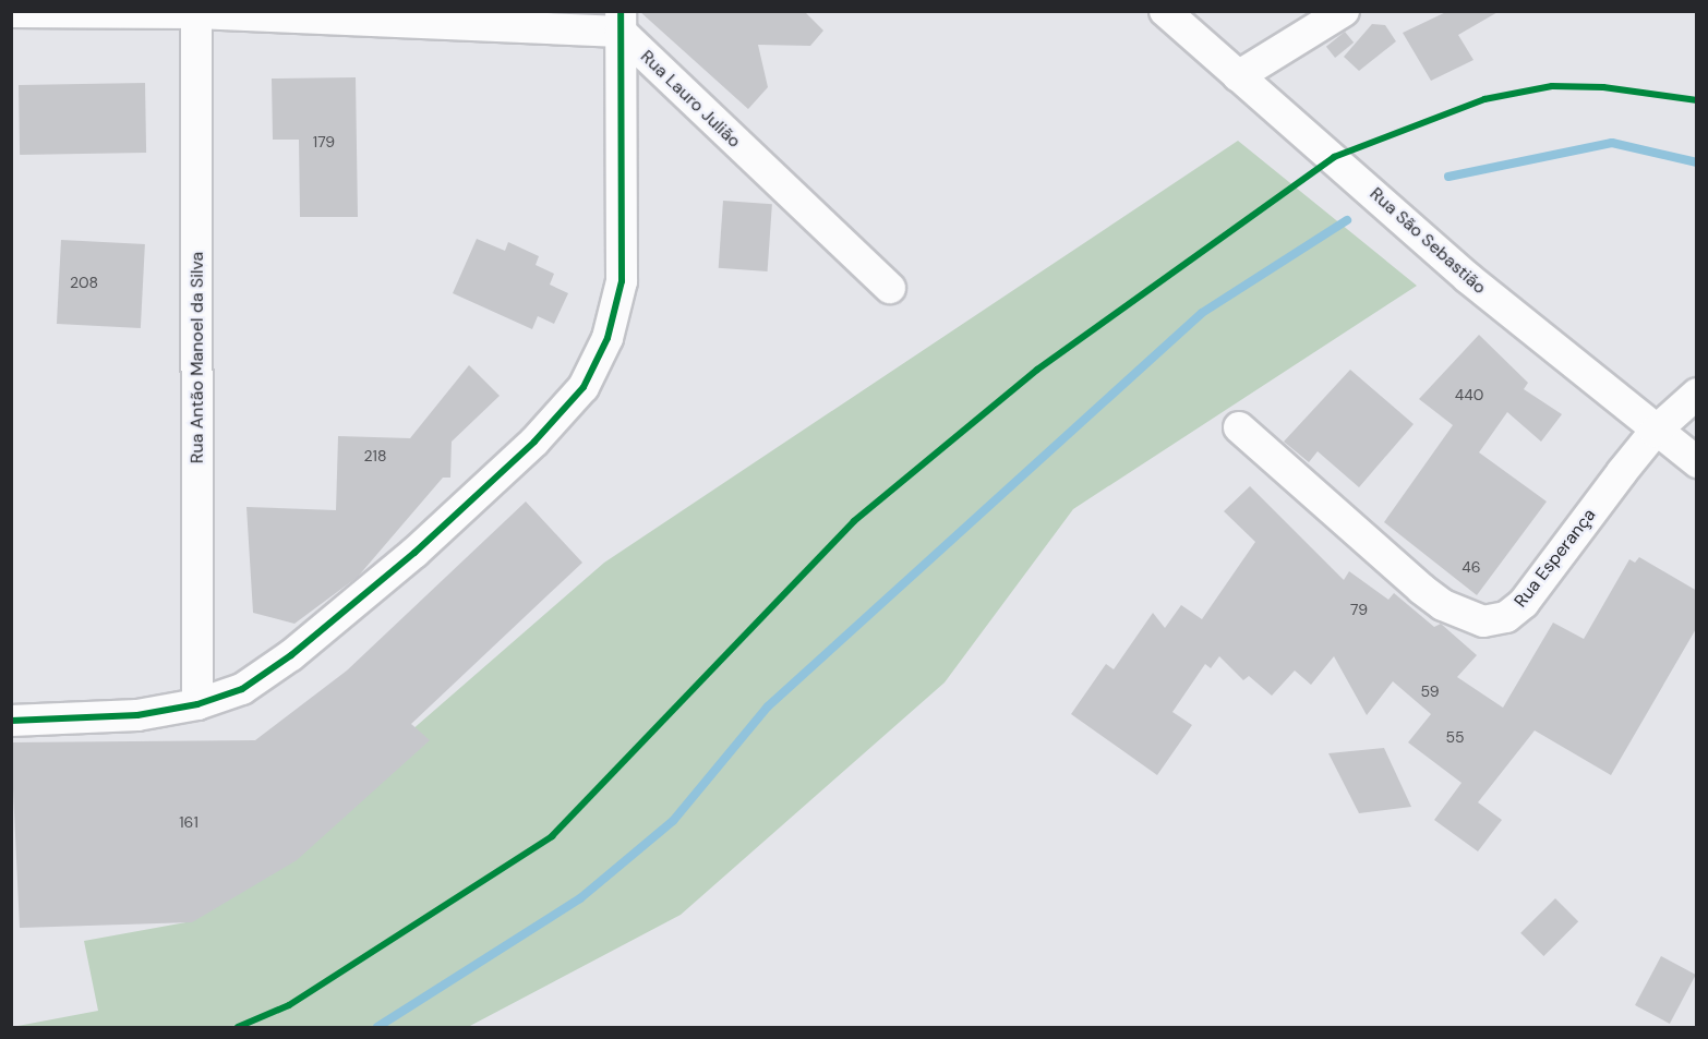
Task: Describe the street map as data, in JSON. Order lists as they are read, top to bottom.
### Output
{
  "streets": {
    "street": [
      "Rua Lauro Julião",
      "Rua São Sebastião",
      "Rua Antão Manoel da Silva",
      "Rua Esperança"
    ]
  },
  "crossings": [
    ["Rua São Sebastião", "Rua Esperança"]
  ],
  "house_numbers": [
    "179",
    "208",
    "440",
    "218",
    "46",
    "79",
    "59",
    "55",
    "161"
  ]
}
